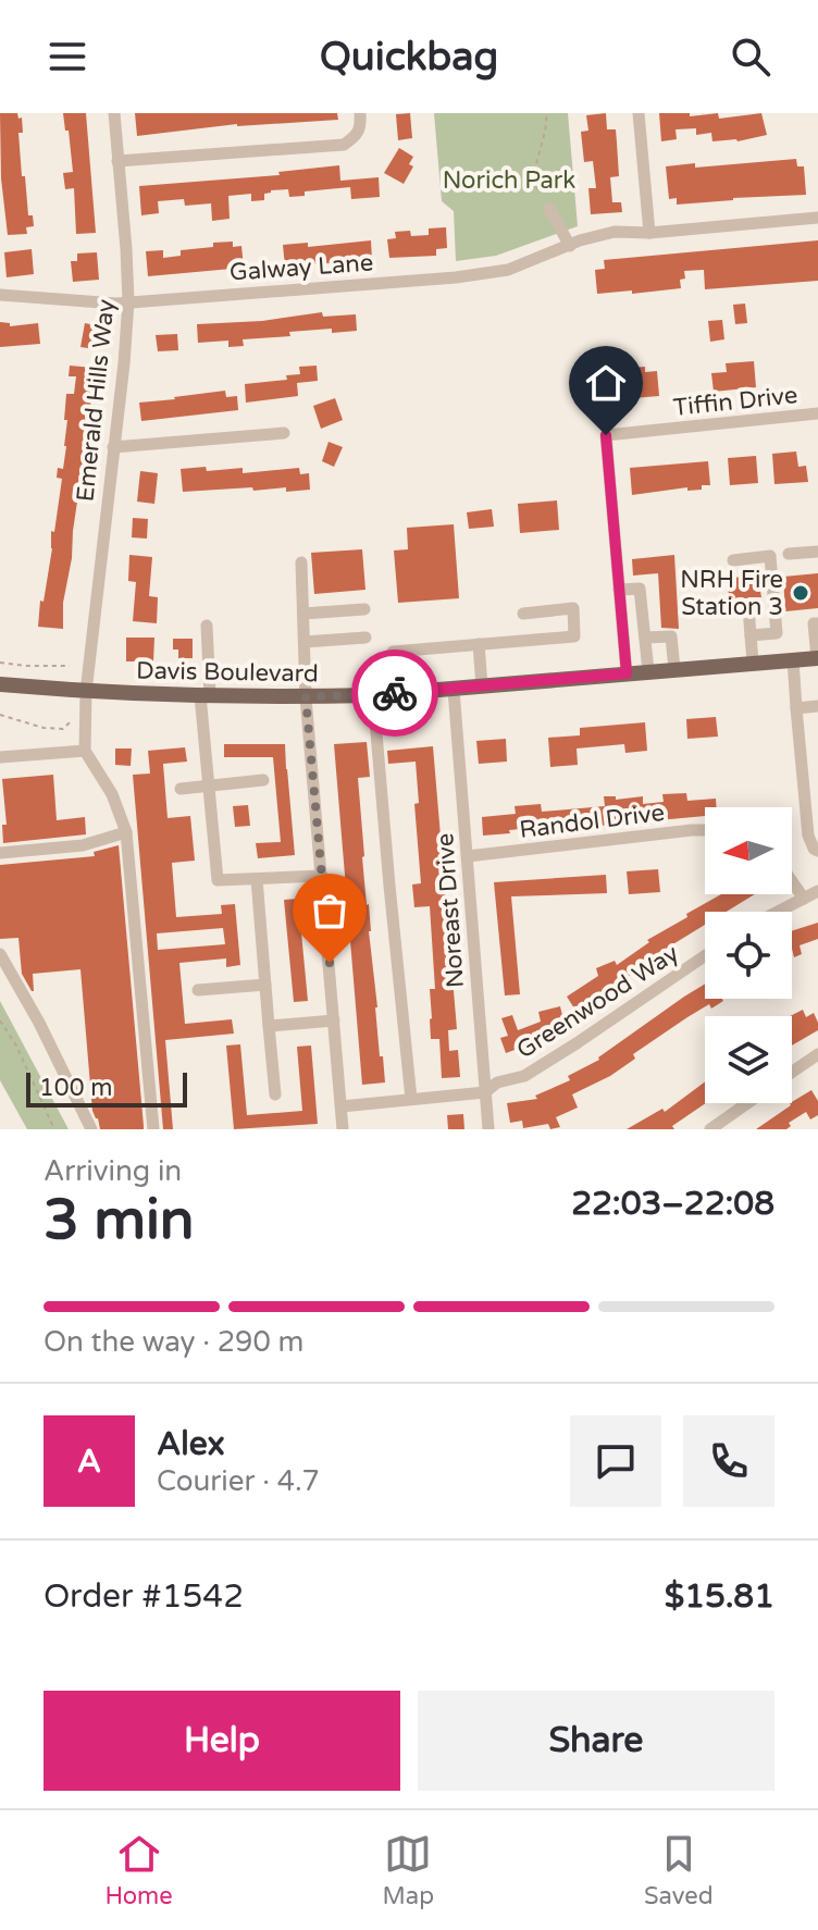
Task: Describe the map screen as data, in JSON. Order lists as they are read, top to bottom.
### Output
{
  "streets": {
    "main road": ["Davis Boulevard"],
    "street": [
      "Galway Lane",
      "Emerald Hills Way",
      "Tiffin Drive",
      "Randol Drive",
      "Noreast Drive",
      "Greenwood Way"
    ]
  },
  "crossings": [
    ["Galway Lane", "Emerald Hills Way"],
    ["Emerald Hills Way", "Davis Boulevard"],
    ["Davis Boulevard", "Noreast Drive"],
    ["Randol Drive", "Noreast Drive"],
    ["Noreast Drive", "Greenwood Way"]
  ],
  "parks": ["Norich Park"],
  "places": ["NRH Fire Station 3"],
  "scale_bar": "100 m",
  "north": "left",
  "page": {
    "header": "Quickbag",
    "scale": "100 m",
    "heading": ["3 min", "Arriving in", "22:03–22:08"],
    "panel": [
      "Alex",
      "Courier · 4.7",
      "Order #1542",
      "$15.81"
    ],
    "bar": "On the way · 290 m",
    "round": "A",
    "buttons": ["Help", "Share"],
    "tabs": ["Home", "Map", "Saved"]
  }
}
